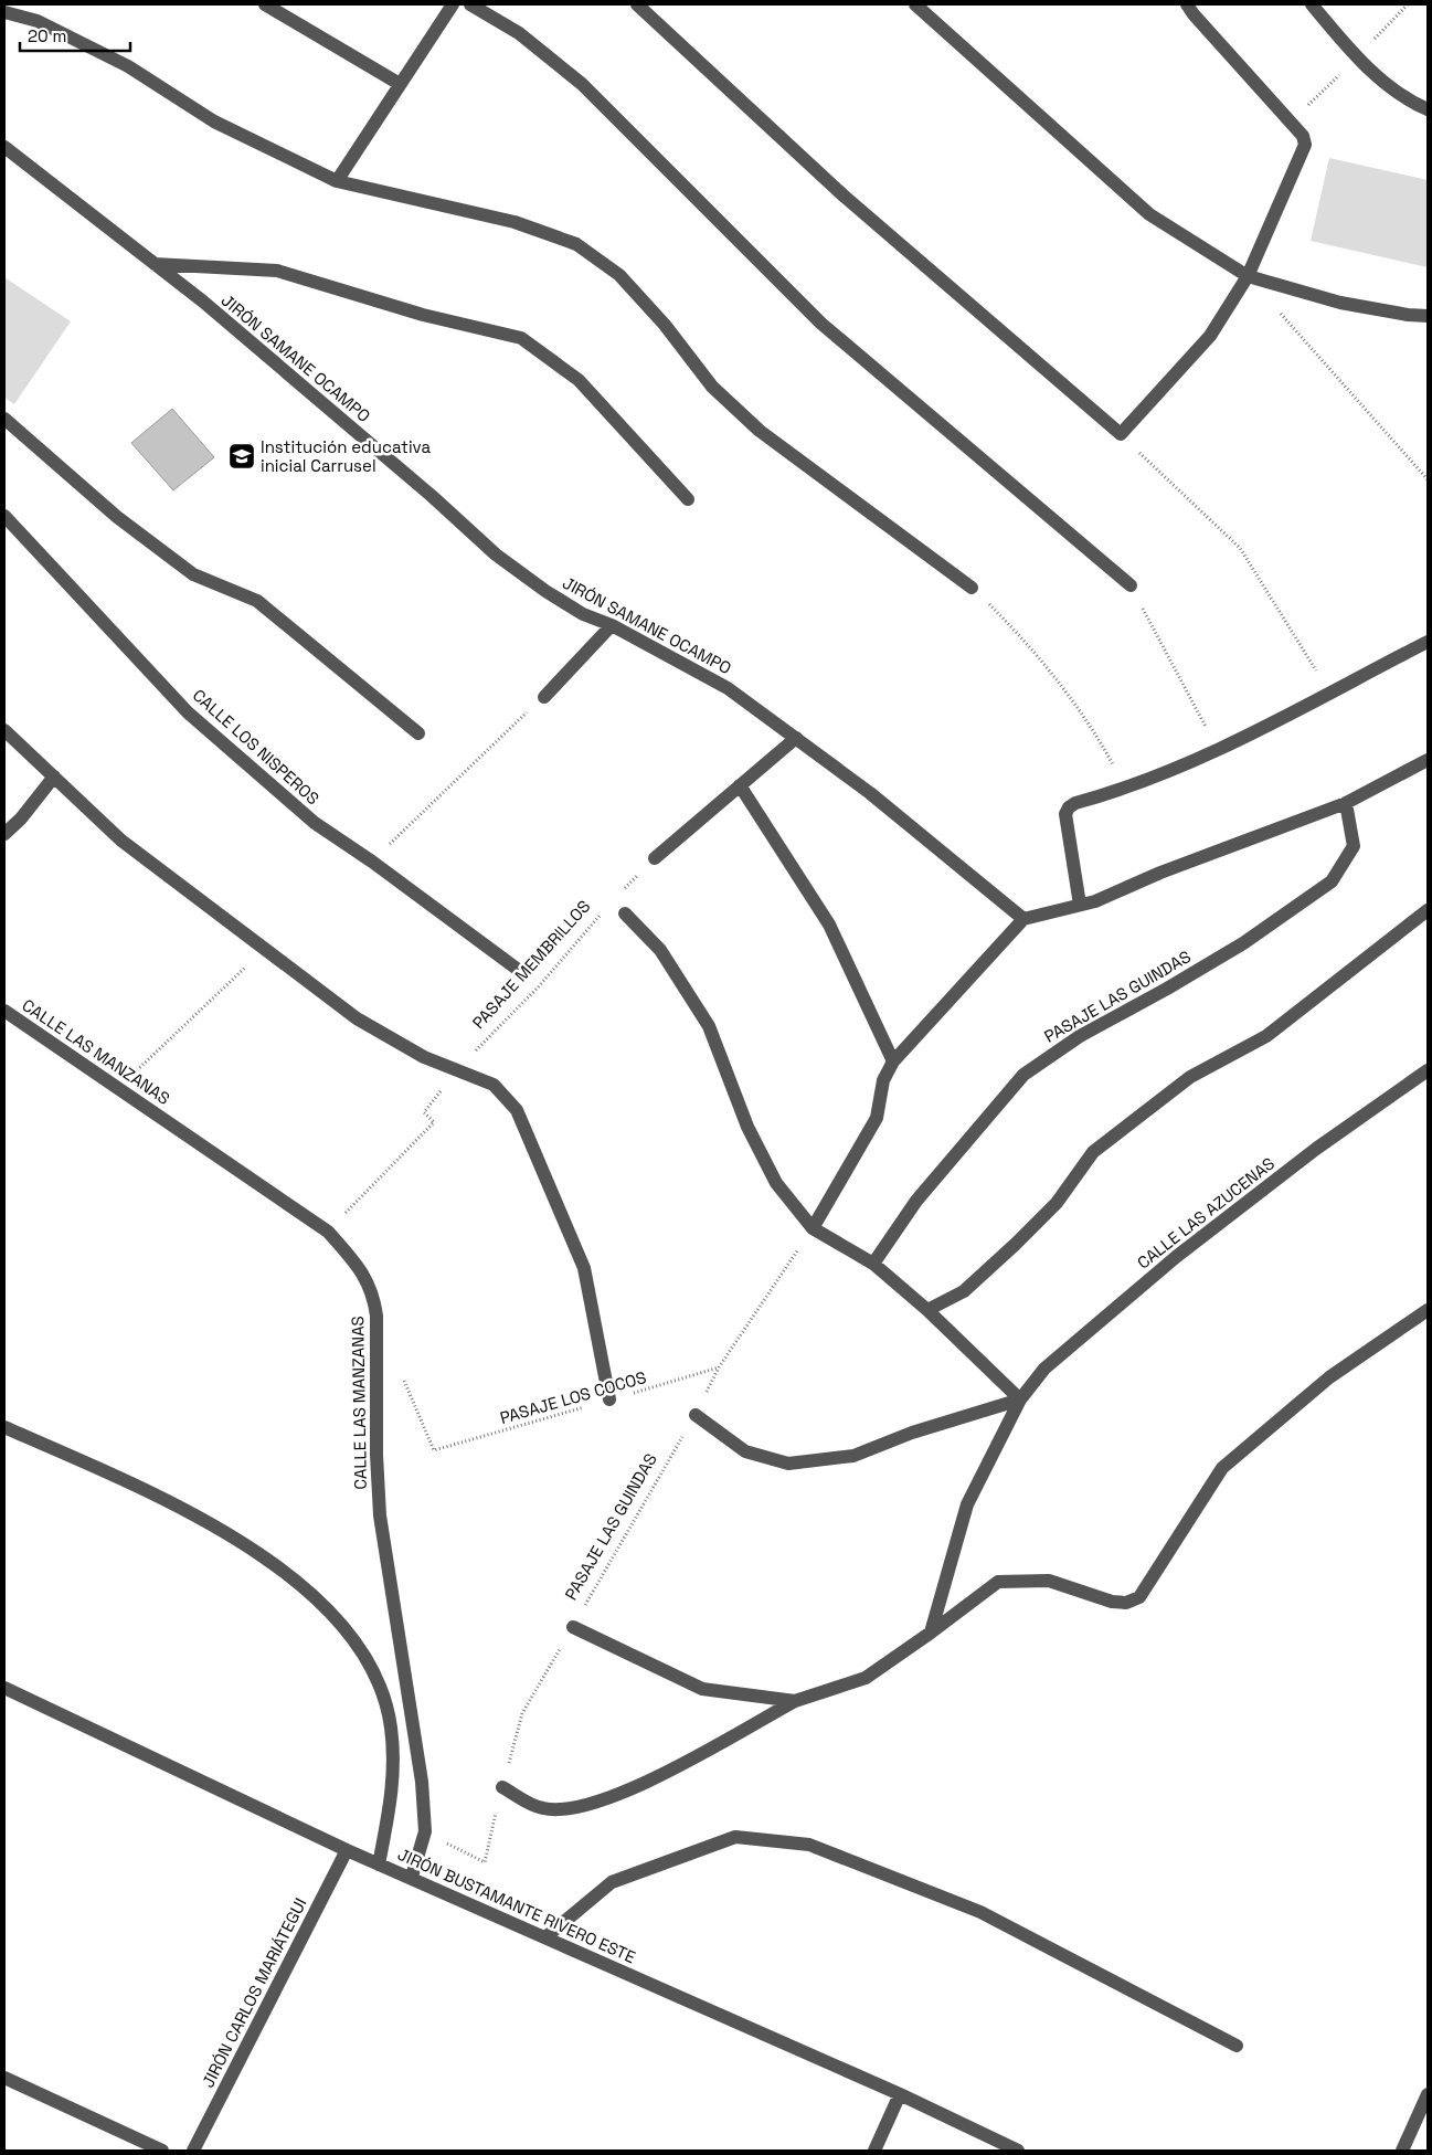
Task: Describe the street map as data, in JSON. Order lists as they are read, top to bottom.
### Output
{
  "streets": {
    "street": [
      "JIRÓN SAMANE OCAMPO",
      "CALLE LOS NISPEROS",
      "PASAJE LAS GUINDAS",
      "CALLE LAS MANZANAS",
      "CALLE LAS AZUCENAS",
      "JIRÓN BUSTAMANTE RIVERO ESTE",
      "JIRÓN CARLOS MARIÁTEGUI"
    ],
    "path": ["PASAJE MEMBRILLOS", "PASAJE LOS COCOS"]
  },
  "crossings": [
    ["PASAJE MEMBRILLOS", "CALLE LAS MANZANAS"],
    ["PASAJE LAS GUINDAS", "CALLE LAS MANZANAS"],
    ["PASAJE LAS GUINDAS", "PASAJE LOS COCOS"],
    ["CALLE LAS MANZANAS", "JIRÓN BUSTAMANTE RIVERO ESTE"],
    ["JIRÓN BUSTAMANTE RIVERO ESTE", "JIRÓN CARLOS MARIÁTEGUI"]
  ],
  "places": {
    "school or university": ["Institución educativa inicial Carrusel"]
  },
  "scale_bar": "20 m"
}
